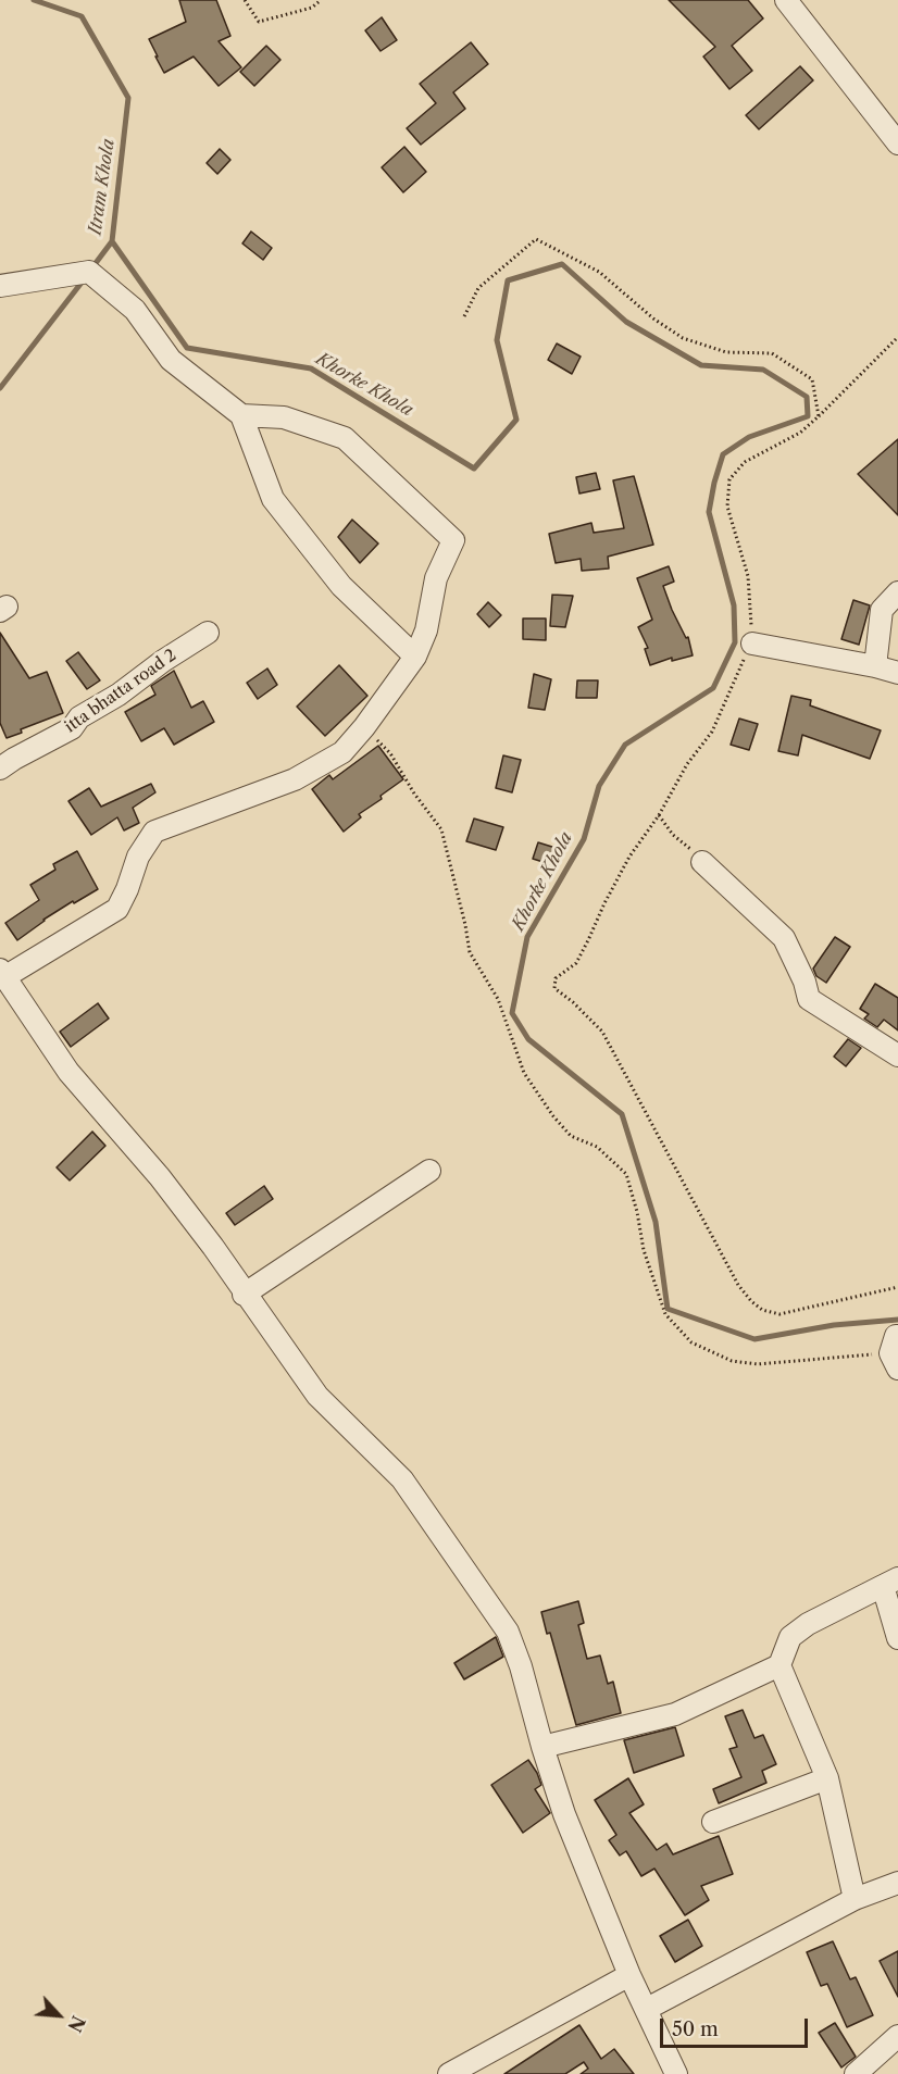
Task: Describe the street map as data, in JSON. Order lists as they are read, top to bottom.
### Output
{
  "streets": {
    "street": ["itta bhatta road 2"]
  },
  "water": ["Itram Khola", "Khorke Khola"],
  "scale_bar": "50 m",
  "north": "bottom right"
}
